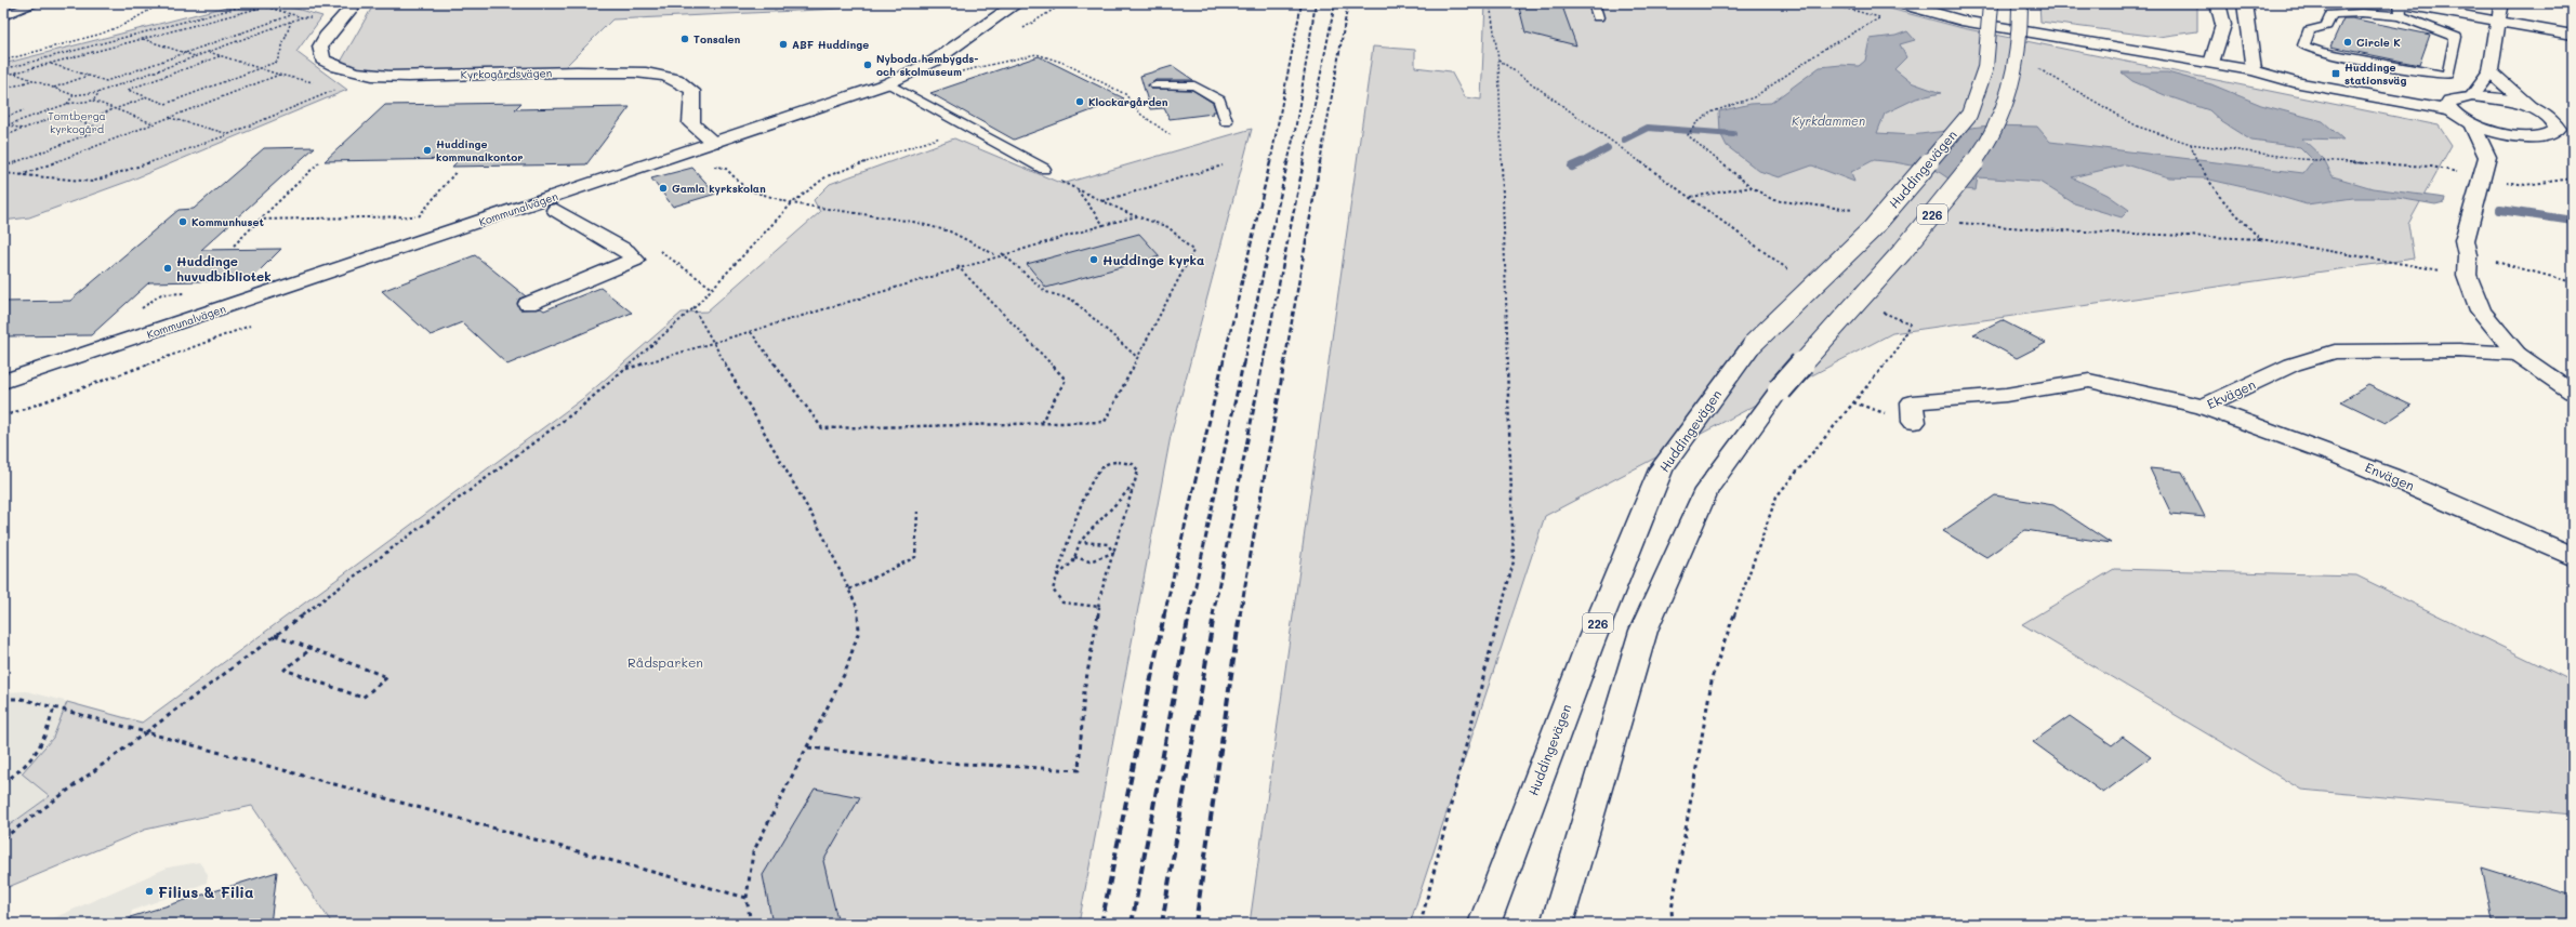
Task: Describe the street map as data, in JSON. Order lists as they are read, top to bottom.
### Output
{
  "streets": {
    "street": [
      "Kyrkogårdsvägen",
      "Huddingevägen",
      "Kommunalvägen",
      "226",
      "Ekvägen",
      "Envägen"
    ]
  },
  "crossings": [
    ["Kyrkogårdsvägen", "Kommunalvägen"],
    ["Ekvägen", "Envägen"]
  ],
  "water": ["Kyrkdammen"],
  "parks": ["Tomtberga kyrkogård", "Rådsparken"],
  "places": {
    "other": [
      "Tonsalen",
      "Circle K",
      "ABF Huddinge",
      "Nyboda hembygds- och skolmuseum",
      "Klockargården",
      "Huddinge kommunalkontor",
      "Gamla kyrkskolan",
      "Kommunhuset",
      "Huddinge kyrka",
      "Huddinge huvudbibliotek",
      "Filius & Filia"
    ],
    "transit": ["Huddinge stationsväg"]
  }
}
